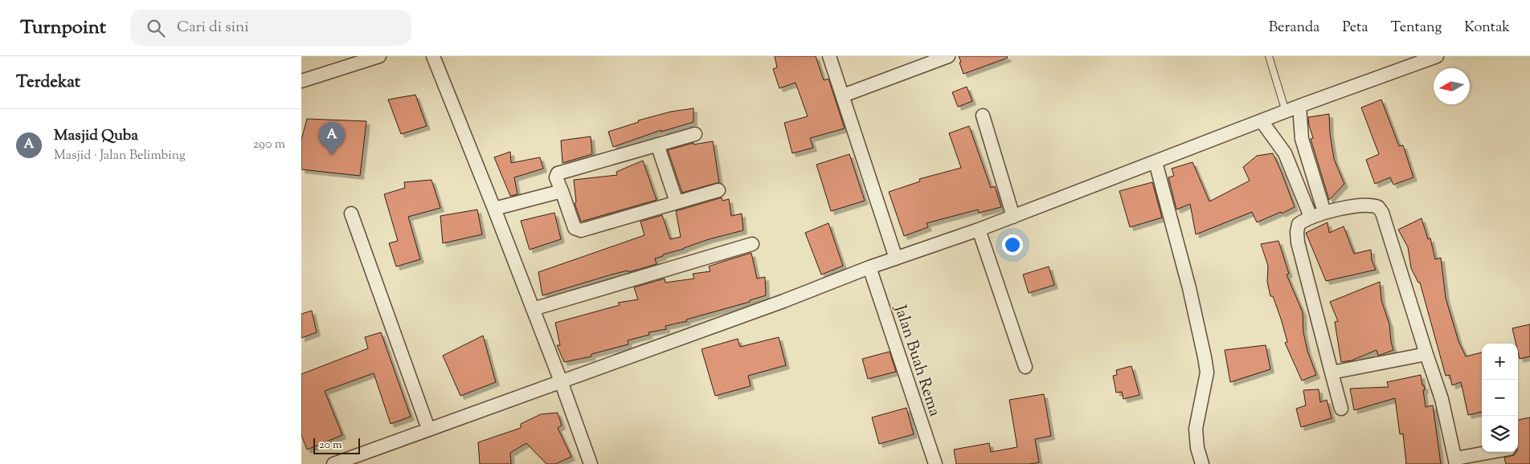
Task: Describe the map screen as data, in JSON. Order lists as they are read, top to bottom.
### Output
{
  "streets": {
    "street": ["Jalan Buah Rema"]
  },
  "scale_bar": "20 m",
  "north": "left",
  "page": {
    "header": "Turnpoint",
    "search": "Cari di sini",
    "nav": [
      "Beranda",
      "Peta",
      "Tentang",
      "Kontak"
    ],
    "heading": "Terdekat",
    "list": [
      {
        "mark": "A",
        "name": "Masjid Quba",
        "note": "Masjid · Jalan Belimbing",
        "value": "290 m"
      }
    ],
    "pins": "A",
    "map_buttons": ["+", "−"],
    "scale": "20 m"
  }
}
